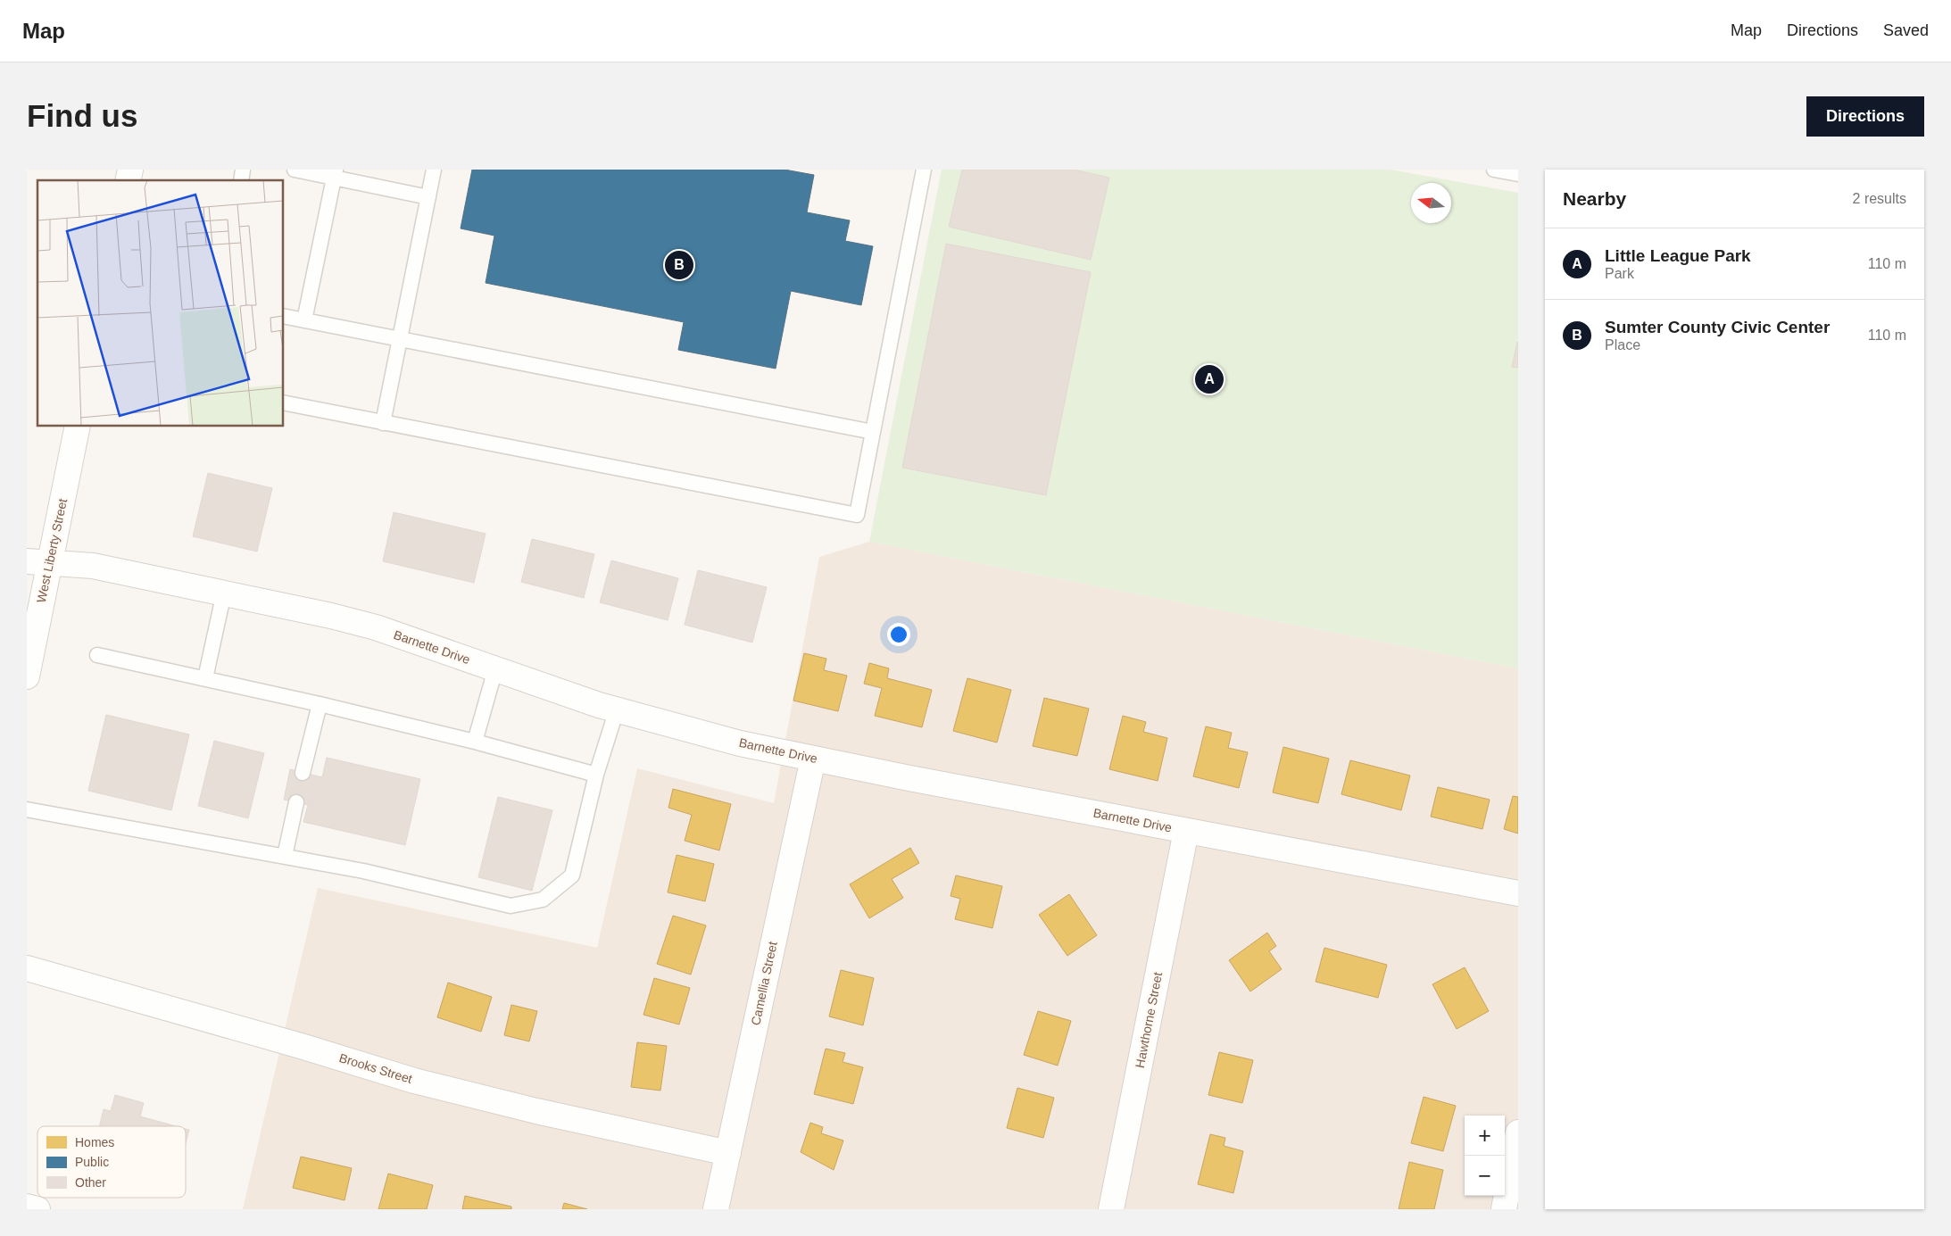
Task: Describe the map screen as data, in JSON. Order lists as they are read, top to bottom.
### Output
{
  "streets": {
    "street": [
      "West Liberty Street",
      "Barnette Drive",
      "Camellia Street",
      "Hawthorne Street",
      "Brooks Street"
    ]
  },
  "crossings": [
    ["West Liberty Street", "Barnette Drive"],
    ["Barnette Drive", "Camellia Street"],
    ["Barnette Drive", "Hawthorne Street"],
    ["Camellia Street", "Brooks Street"]
  ],
  "legend": ["Homes", "Public", "Other"],
  "north": "left",
  "page": {
    "header": "Map",
    "nav": ["Map", "Directions", "Saved"],
    "buttons": "Directions",
    "title": "Find us",
    "heading": ["Nearby", "2 results"],
    "list": [
      {
        "mark": "A",
        "name": "Little League Park",
        "note": "Park",
        "value": "110 m"
      },
      {
        "mark": "B",
        "name": "Sumter County Civic Center",
        "note": "Place",
        "value": "110 m"
      }
    ],
    "pins": ["B", "A"],
    "map_buttons": ["+", "−"]
  }
}
